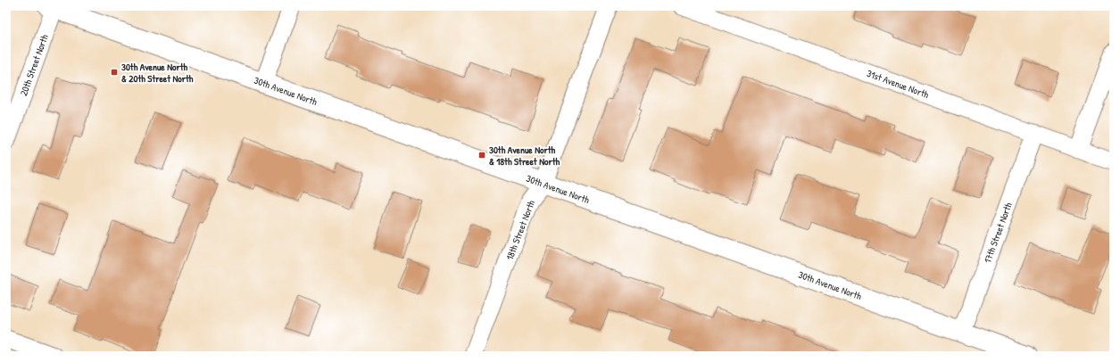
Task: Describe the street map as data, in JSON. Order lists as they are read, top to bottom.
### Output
{
  "streets": {
    "street": [
      "20th Street North",
      "31st Avenue North",
      "30th Avenue North",
      "18th Street North",
      "17th Street North"
    ]
  },
  "crossings": [
    ["20th Street North", "30th Avenue North"],
    ["31st Avenue North", "17th Street North"],
    ["30th Avenue North", "18th Street North"],
    ["30th Avenue North", "17th Street North"]
  ],
  "places": {
    "transit": ["30th Avenue North & 20th Street North", "30th Avenue North & 18th Street North"]
  }
}
